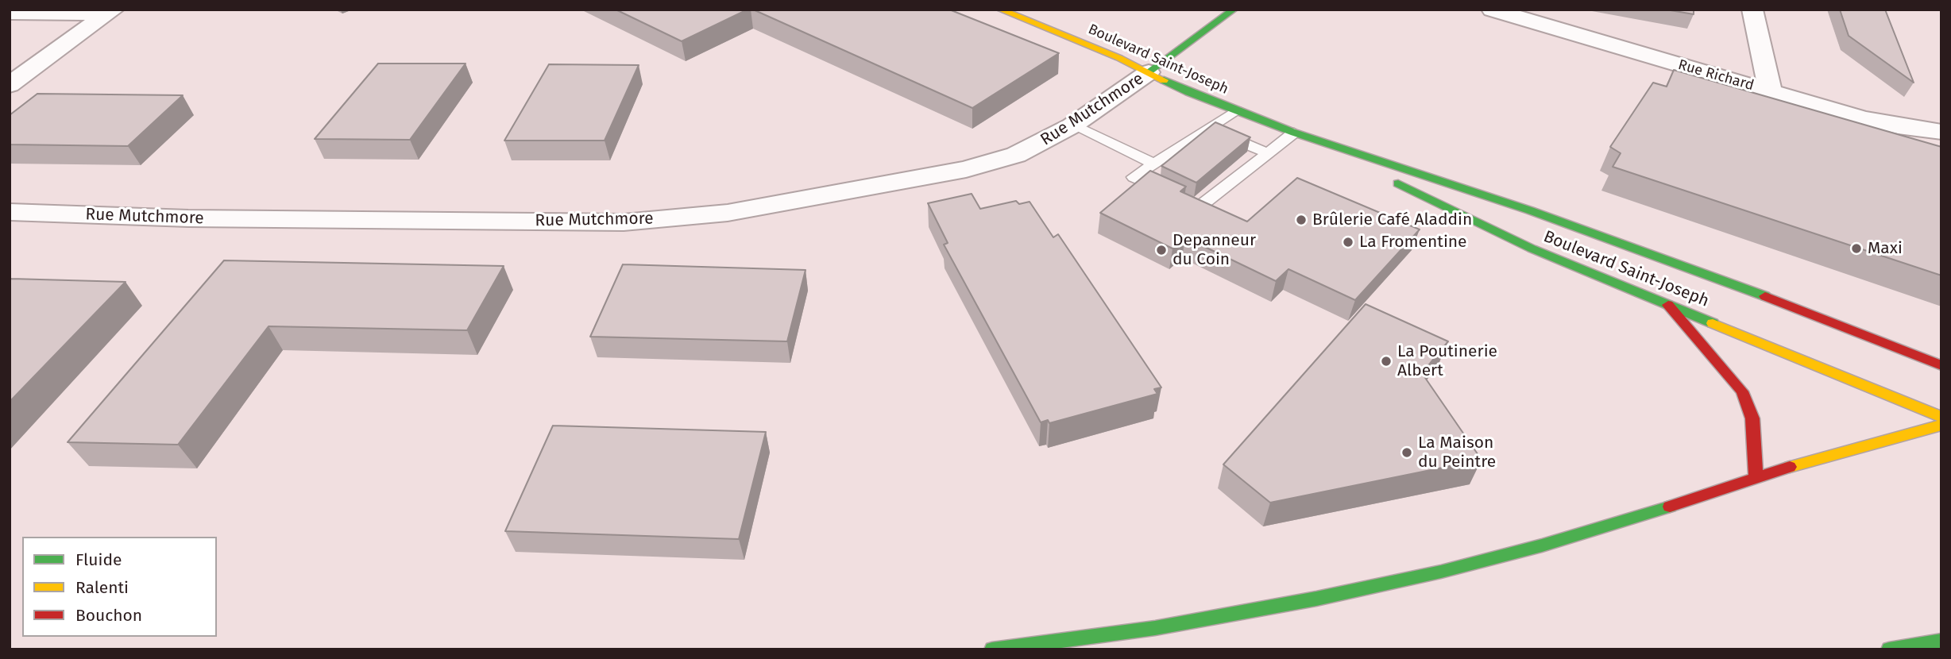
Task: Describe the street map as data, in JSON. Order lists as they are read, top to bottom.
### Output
{
  "streets": {
    "main road": ["Boulevard Saint-Joseph"],
    "street": ["Rue Richard", "Rue Mutchmore"]
  },
  "crossings": [
    ["Boulevard Saint-Joseph", "Rue Mutchmore"]
  ],
  "places": [
    "Brûlerie Café Aladdin",
    "La Fromentine",
    "Maxi",
    "Depanneur du Coin",
    "La Poutinerie Albert",
    "La Maison du Peintre"
  ],
  "legend": ["Fluide", "Ralenti", "Bouchon"]
}
